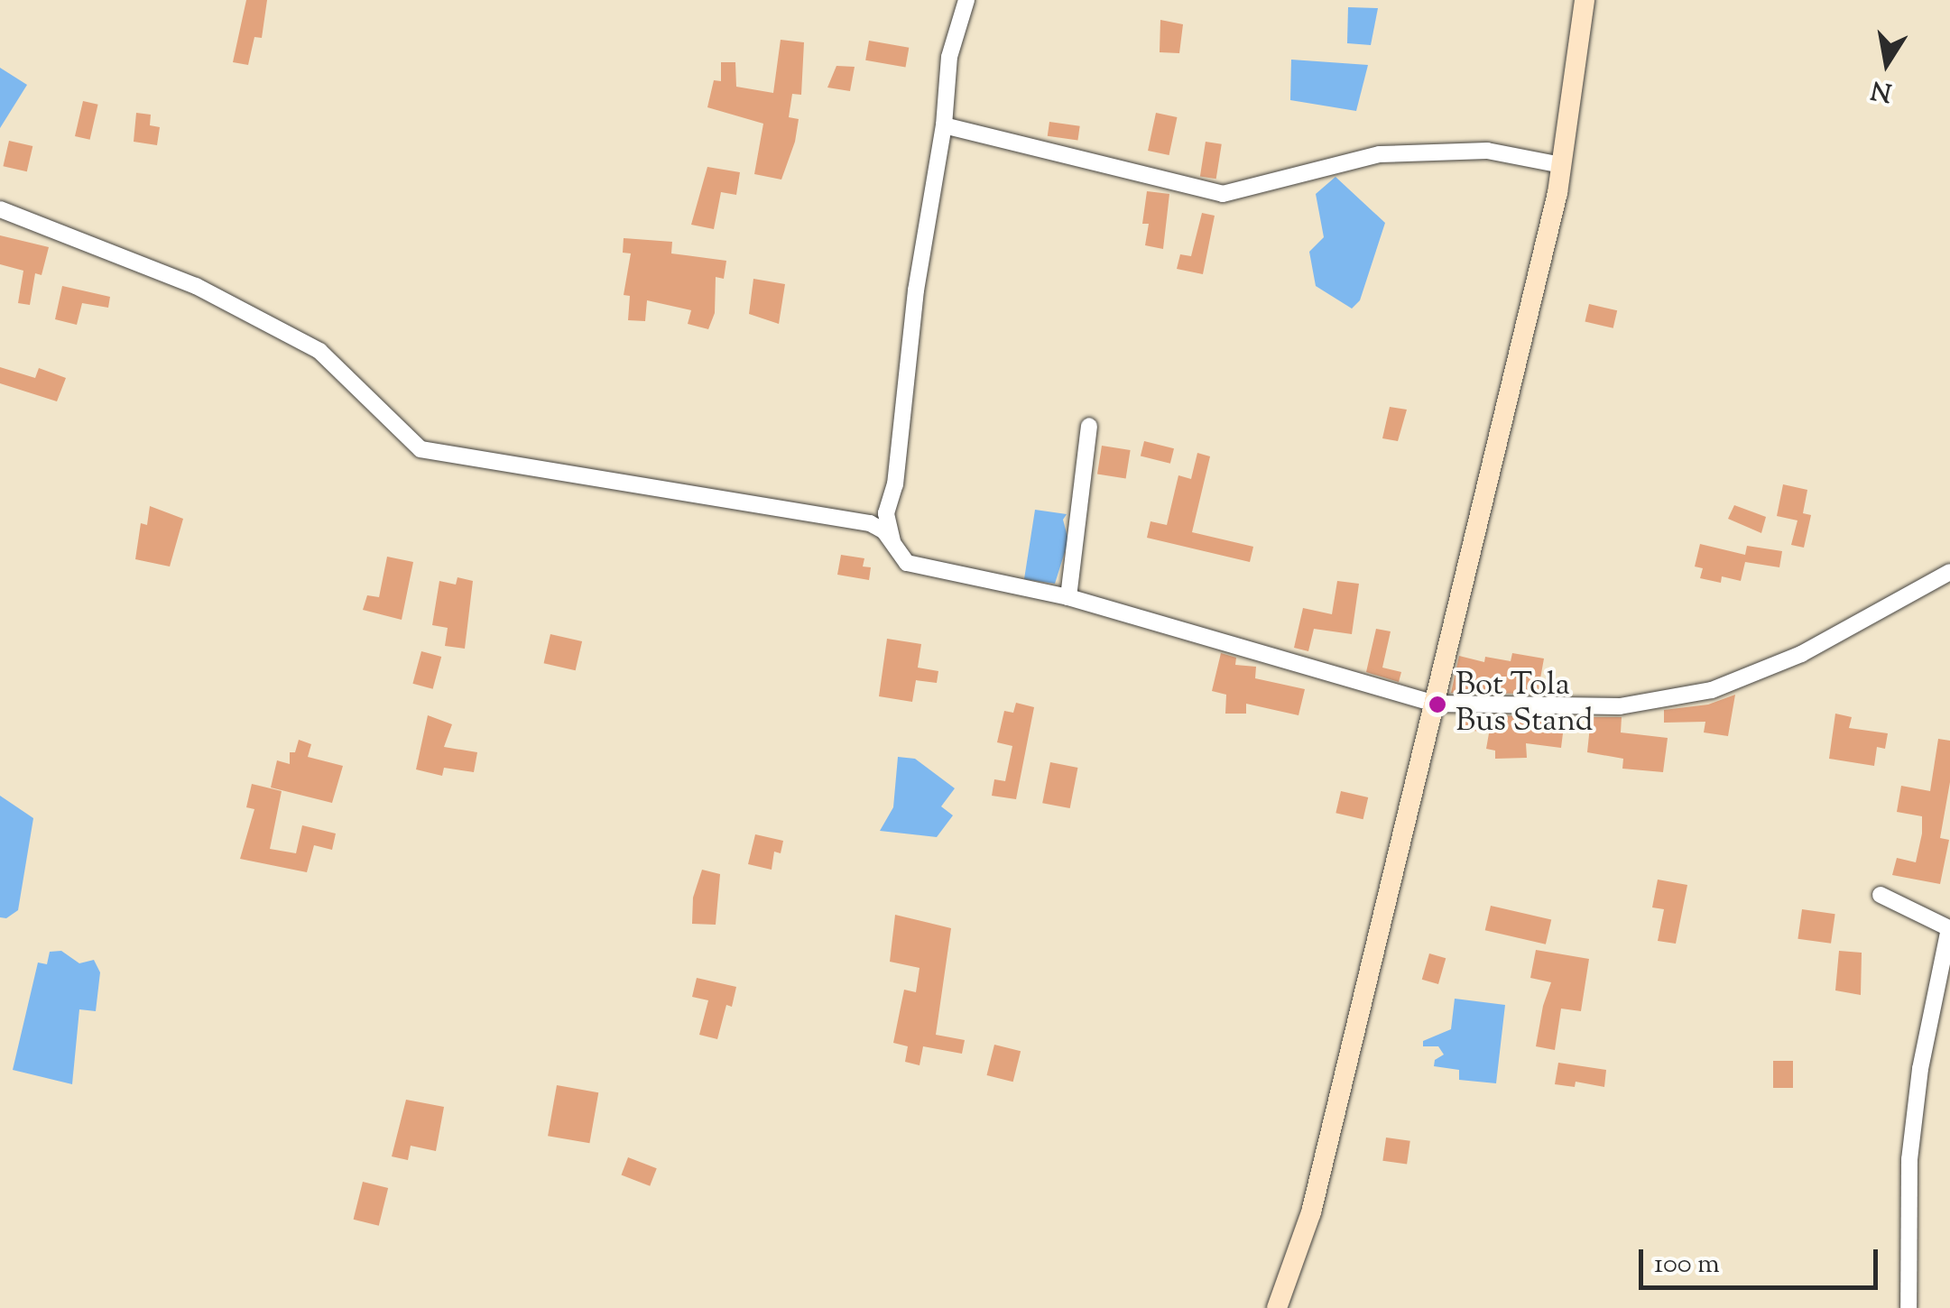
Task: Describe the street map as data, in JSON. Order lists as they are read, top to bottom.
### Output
{
  "places": ["Bot Tola Bus Stand"],
  "scale_bar": "100 m",
  "north": "bottom"
}
